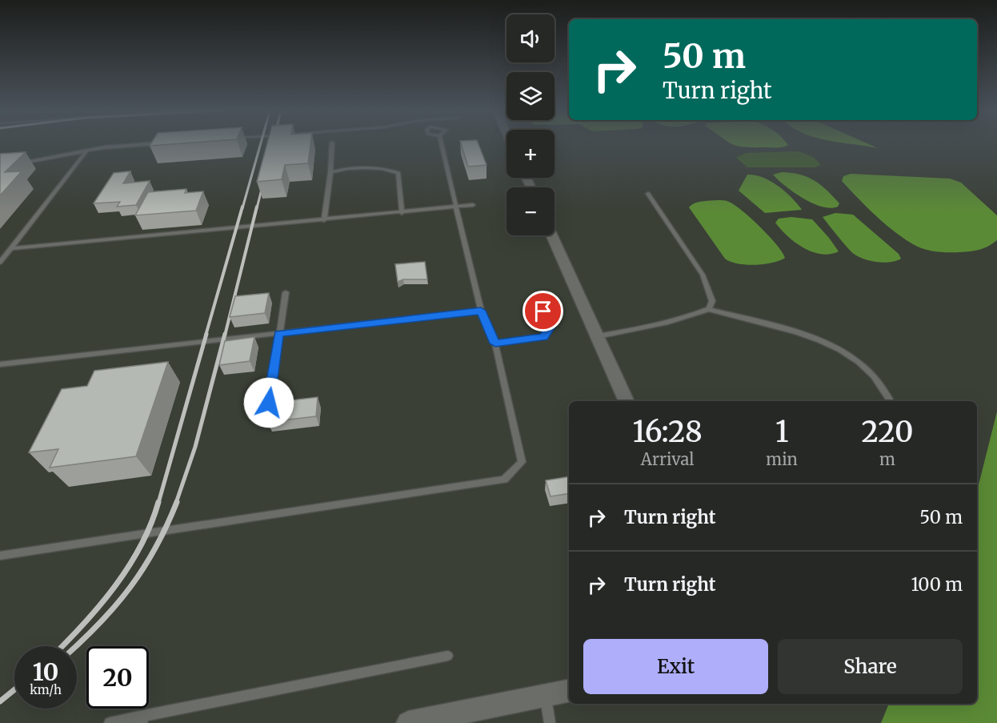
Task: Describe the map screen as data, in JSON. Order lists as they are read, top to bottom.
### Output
{
  "page": {
    "map_buttons": ["+", "−"],
    "turn": ["50 m", "Turn right"],
    "eta": [
      "16:28",
      "Arrival",
      "1",
      "min",
      "220",
      "m"
    ],
    "list": [
      {
        "name": "Turn right",
        "value": "50 m"
      },
      {
        "name": "Turn right",
        "value": "100 m"
      }
    ],
    "buttons": ["Exit", "Share"],
    "speed": "10 km/h",
    "limit": "20"
  }
}
